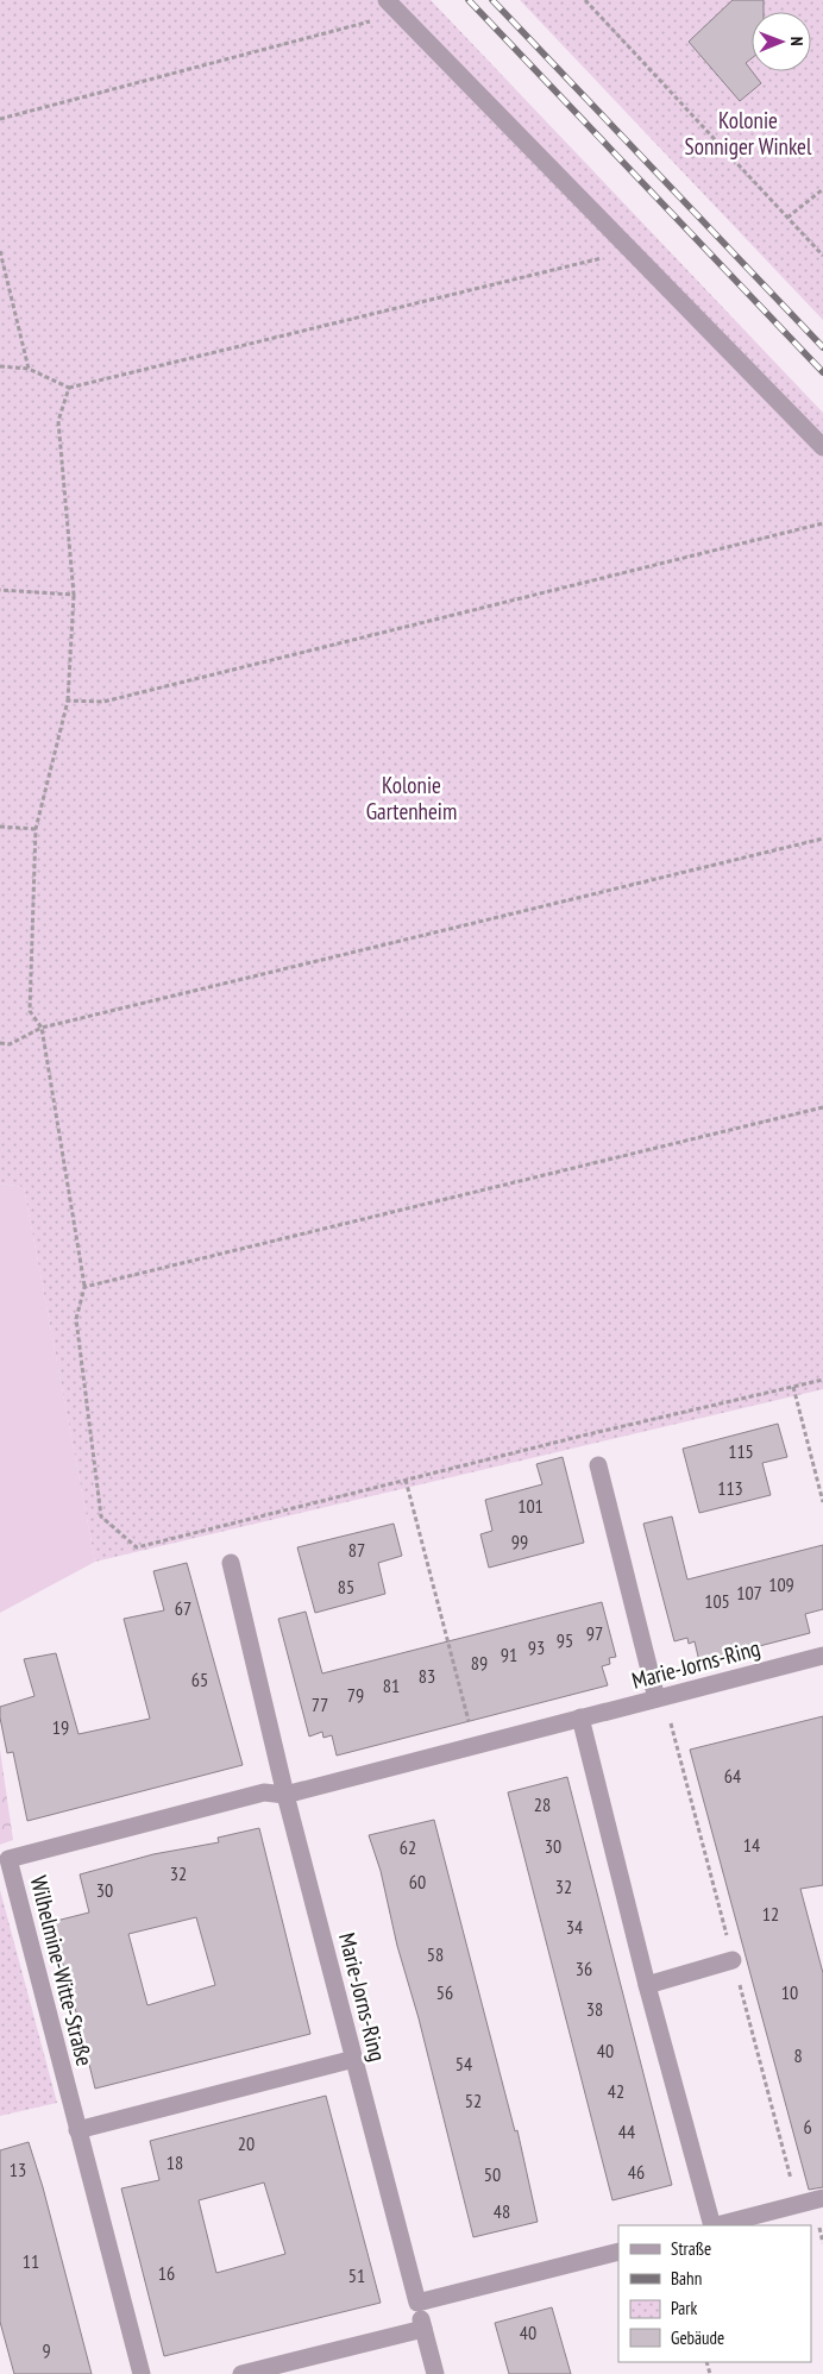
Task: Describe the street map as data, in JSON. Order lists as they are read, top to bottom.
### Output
{
  "streets": {
    "street": ["Marie-Jorns-Ring", "Wilhelmine-Witte-Straße"]
  },
  "crossings": [
    ["Marie-Jorns-Ring", "Wilhelmine-Witte-Straße"]
  ],
  "parks": ["Kolonie Sonniger Winkel", "Kolonie Gartenheim"],
  "house_numbers": [
    "115",
    "113",
    "101",
    "99",
    "87",
    "109",
    "85",
    "107",
    "105",
    "67",
    "97",
    "95",
    "93",
    "91",
    "89",
    "83",
    "65",
    "81",
    "79",
    "77",
    "19",
    "64",
    "28",
    "14",
    "30",
    "62",
    "32",
    "60",
    "32",
    "30",
    "12",
    "34",
    "58",
    "36",
    "56",
    "10",
    "38",
    "40",
    "8",
    "54",
    "42",
    "52",
    "6",
    "44",
    "20",
    "18",
    "13",
    "46",
    "50",
    "48",
    "11",
    "16",
    "51",
    "40",
    "9"
  ],
  "legend": [
    "Straße",
    "Bahn",
    "Park",
    "Gebäude"
  ],
  "north": "right"
}
